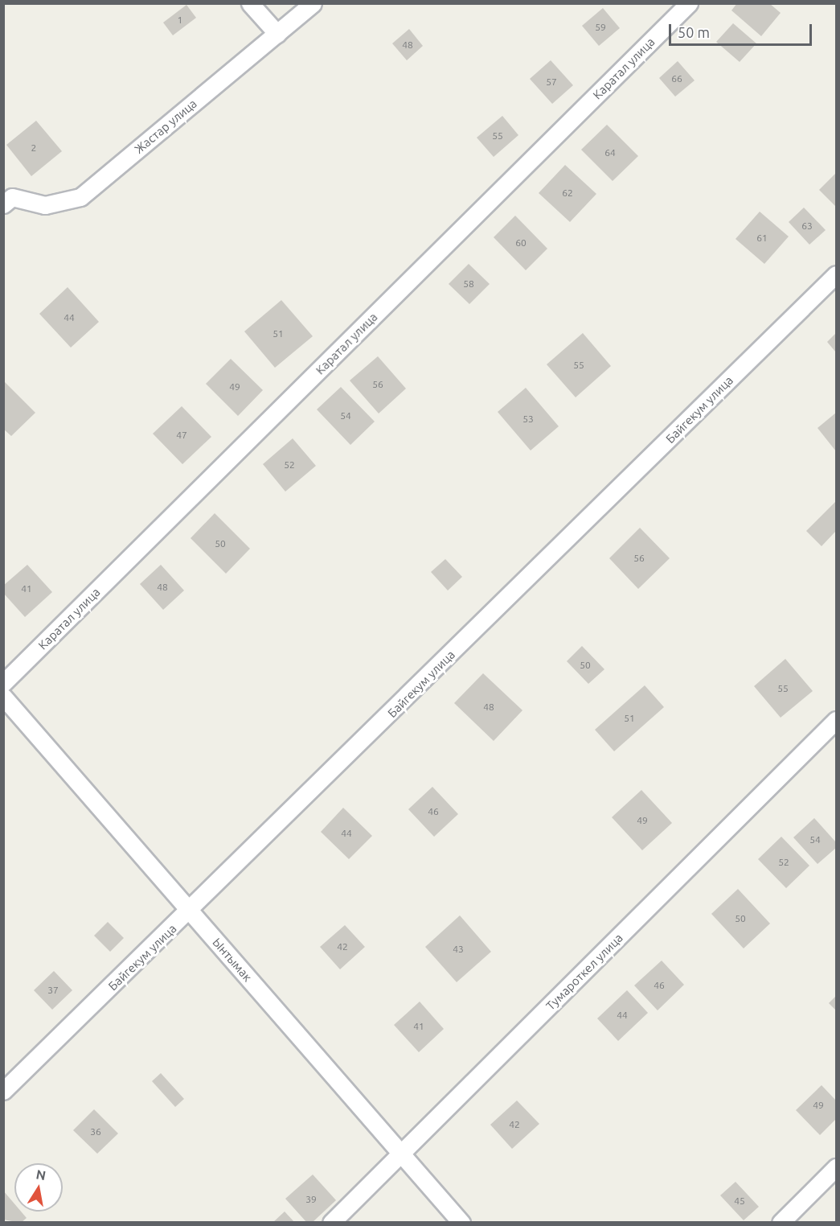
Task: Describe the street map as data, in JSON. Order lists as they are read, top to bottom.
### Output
{
  "streets": {
    "street": [
      "Каратал улица",
      "Жастар улица",
      "Байгекум улица",
      "Ынтымак",
      "Тумароткел улица"
    ]
  },
  "crossings": [
    ["Байгекум улица", "Ынтымак"],
    ["Ынтымак", "Тумароткел улица"]
  ],
  "house_numbers": [
    "1",
    "59",
    "48",
    "66",
    "57",
    "55",
    "2",
    "64",
    "62",
    "63",
    "61",
    "60",
    "58",
    "44",
    "51",
    "55",
    "56",
    "49",
    "54",
    "53",
    "47",
    "52",
    "50",
    "56",
    "48",
    "41",
    "50",
    "55",
    "48",
    "51",
    "46",
    "49",
    "44",
    "54",
    "52",
    "50",
    "42",
    "43",
    "46",
    "37",
    "44",
    "41",
    "49",
    "42",
    "36",
    "39",
    "45"
  ],
  "scale_bar": "50 m",
  "north": "top"
}
